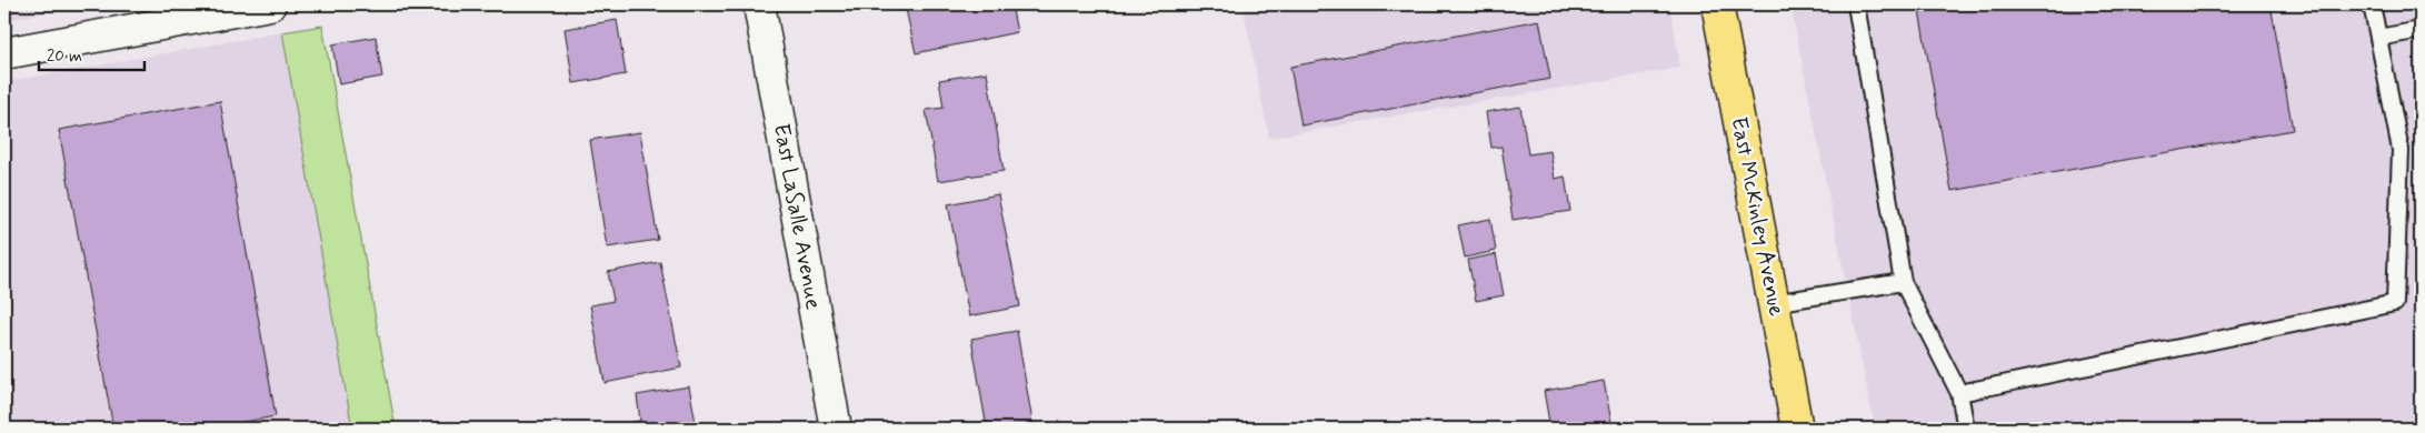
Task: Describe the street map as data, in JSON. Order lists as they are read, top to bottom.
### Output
{
  "streets": {
    "main road": ["East McKinley Avenue"],
    "street": ["East LaSalle Avenue"]
  },
  "scale_bar": "20 m"
}
